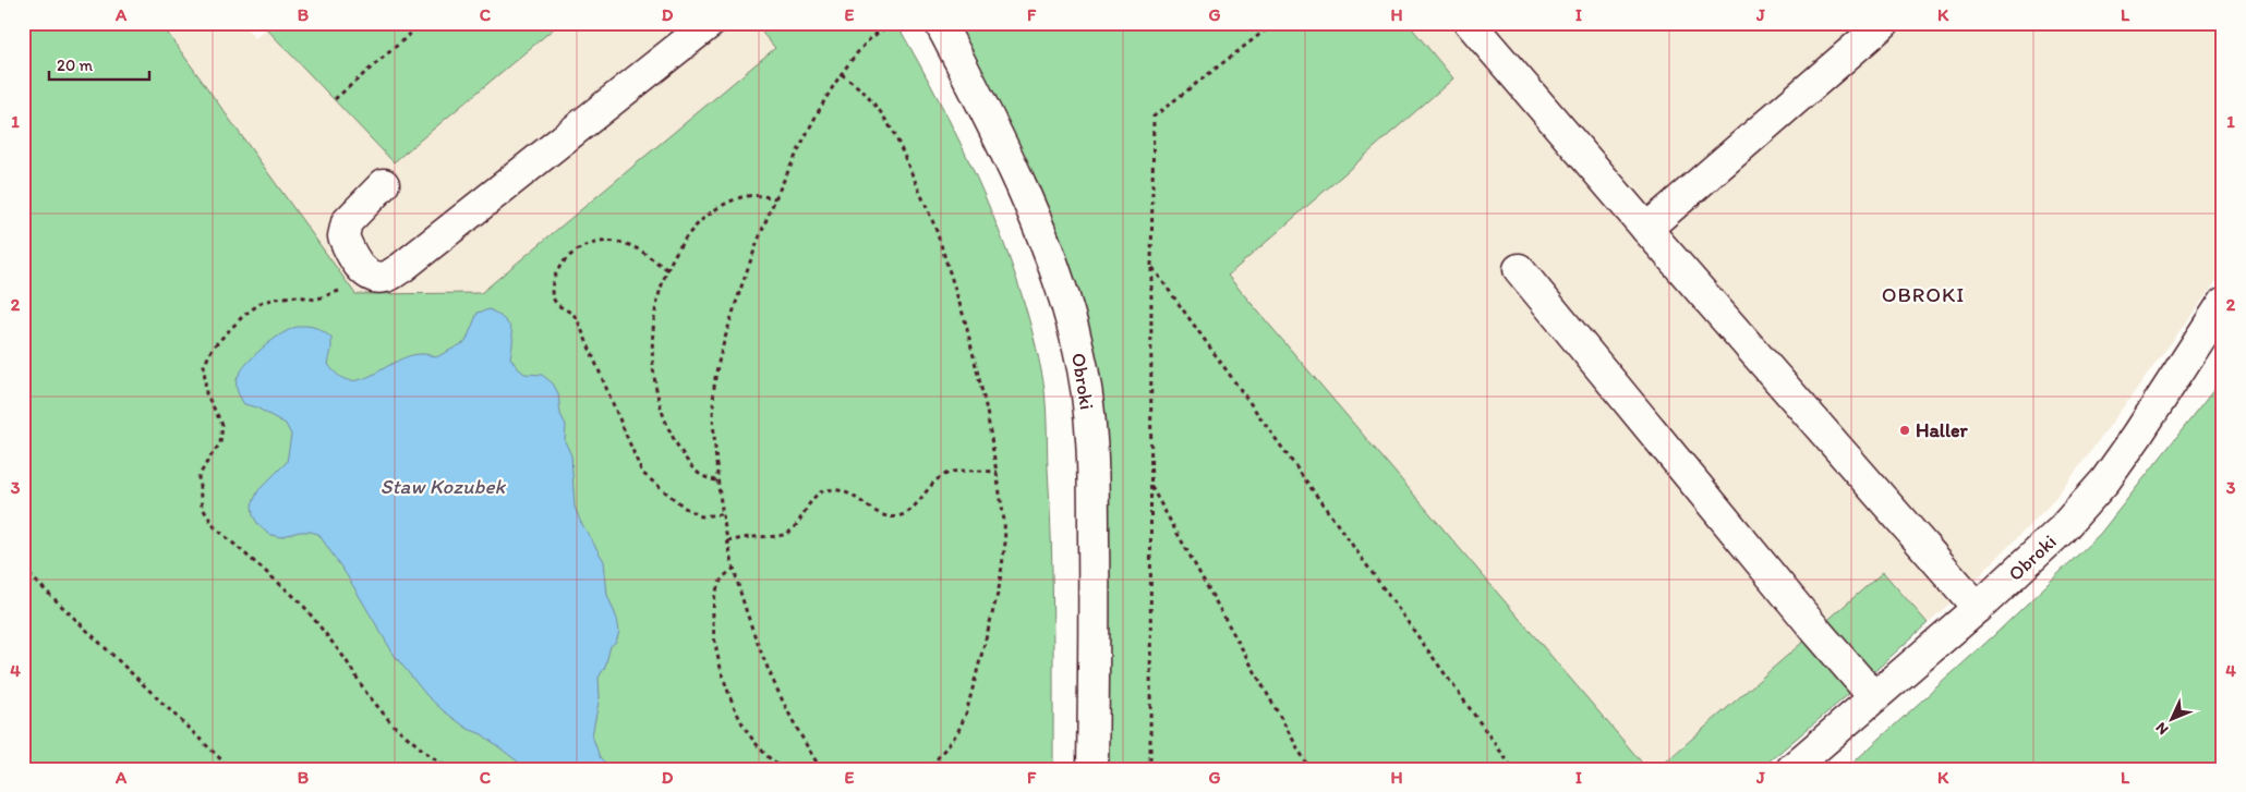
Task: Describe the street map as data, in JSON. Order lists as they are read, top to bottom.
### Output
{
  "streets": {
    "street": ["Obroki"]
  },
  "districts": ["OBROKI"],
  "water": ["Staw Kozubek"],
  "places": ["Haller"],
  "scale_bar": "20 m",
  "north": "bottom left",
  "grid": {
    "columns": [
      "A",
      "B",
      "C",
      "D",
      "E",
      "F",
      "G",
      "H",
      "I",
      "J",
      "K",
      "L"
    ],
    "rows": [
      "1",
      "2",
      "3",
      "4"
    ]
  }
}
